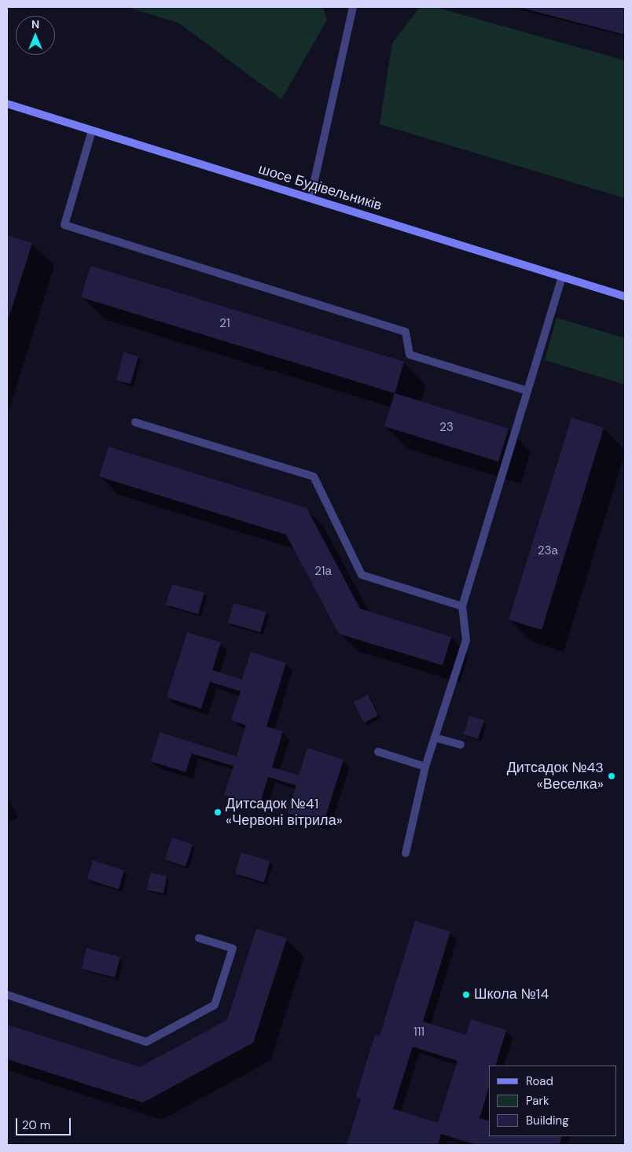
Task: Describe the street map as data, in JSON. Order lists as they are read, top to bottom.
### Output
{
  "streets": {
    "main road": ["шосе Будівельників"]
  },
  "places": ["Дитсадок №43 «Веселка»", "Дитсадок №41 «Червоні вітрила»", "Школа №14"],
  "house_numbers": [
    "21",
    "23",
    "23а",
    "21а",
    "111"
  ],
  "legend": ["Road", "Park", "Building"],
  "scale_bar": "20 m",
  "north": "top"
}
